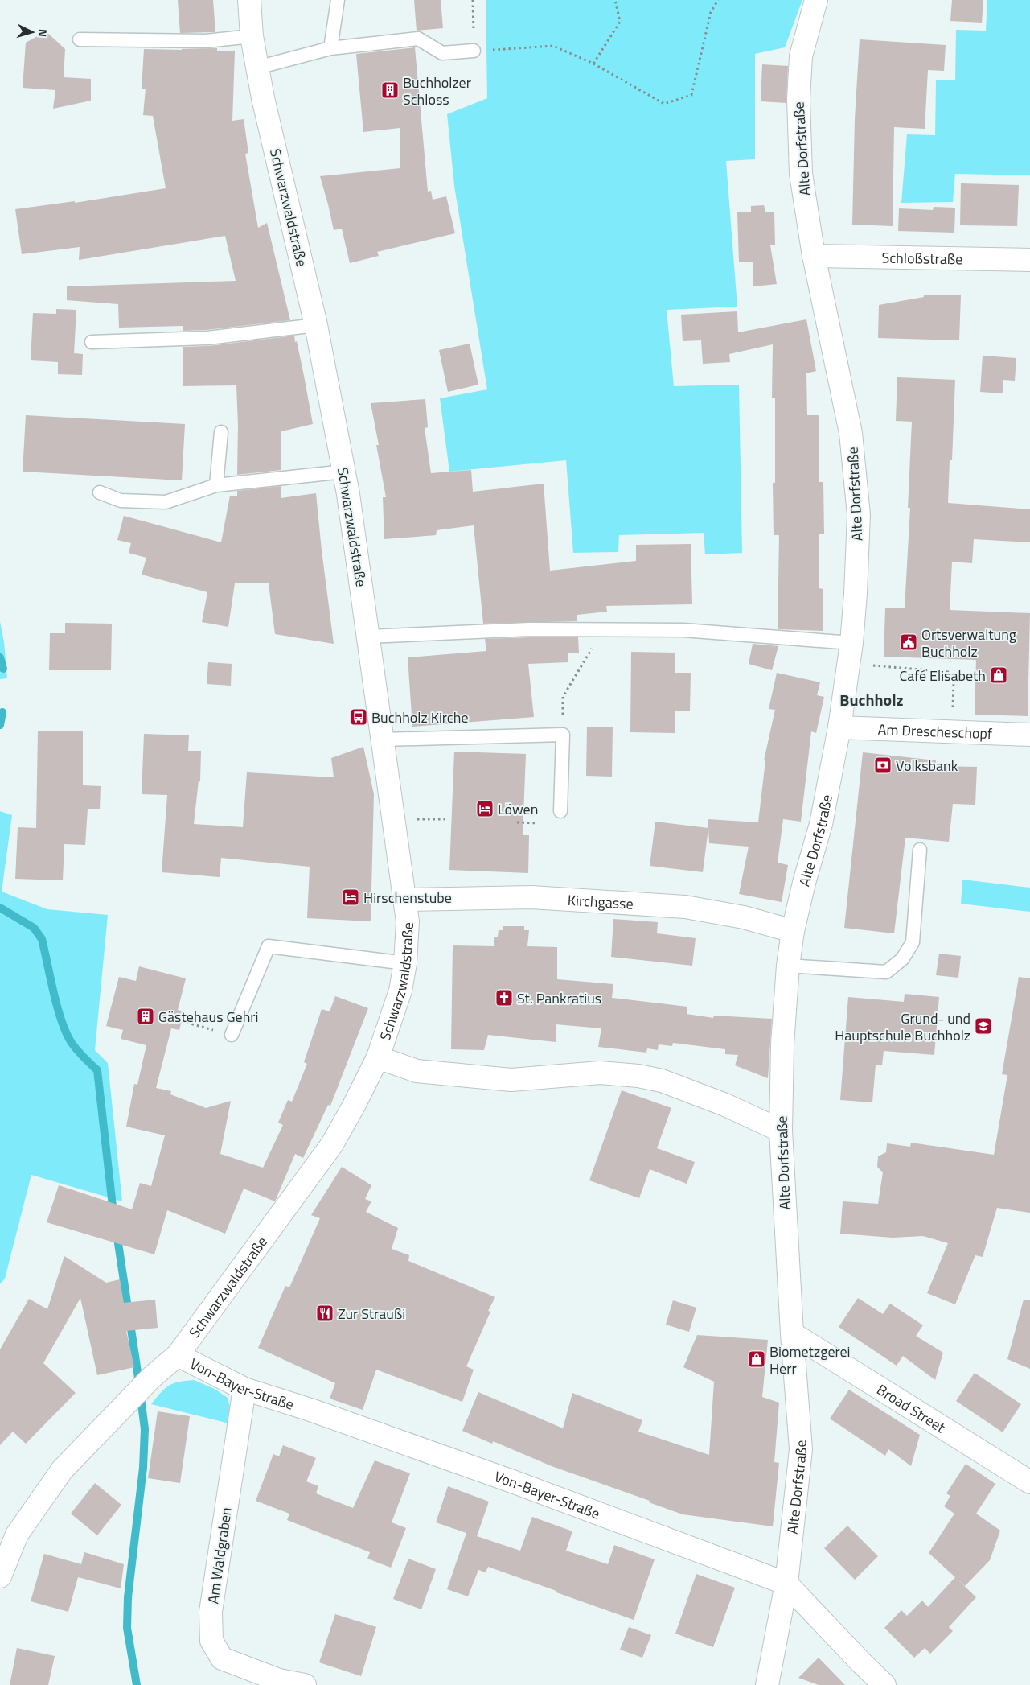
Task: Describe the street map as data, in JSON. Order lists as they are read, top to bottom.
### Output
{
  "streets": {
    "street": [
      "Alte Dorfstraße",
      "Schwarzwaldstraße",
      "Schloßstraße",
      "Am Drescheschopf",
      "Kirchgasse",
      "Von-Bayer-Straße",
      "Broad Street",
      "Am Waldgraben"
    ]
  },
  "crossings": [
    ["Alte Dorfstraße", "Schwarzwaldstraße"],
    ["Alte Dorfstraße", "Schloßstraße"],
    ["Alte Dorfstraße", "Am Drescheschopf"],
    ["Alte Dorfstraße", "Kirchgasse"],
    ["Alte Dorfstraße", "Von-Bayer-Straße"],
    ["Alte Dorfstraße", "Broad Street"],
    ["Schwarzwaldstraße", "Kirchgasse"],
    ["Schwarzwaldstraße", "Von-Bayer-Straße"],
    ["Von-Bayer-Straße", "Am Waldgraben"]
  ],
  "districts": ["Buchholz"],
  "places": {
    "building": ["Buchholzer Schloss", "Gästehaus Gehri"],
    "public building": ["Ortsverwaltung Buchholz"],
    "shop": ["Café Elisabeth", "Biometzgerei Herr"],
    "bus stop": ["Buchholz Kirche"],
    "bank": ["Volksbank"],
    "hotel": ["Löwen", "Hirschenstube"],
    "church": ["St. Pankratius"],
    "school or university": ["Grund- und Hauptschule Buchholz"],
    "restaurant": ["Zur Straußi"]
  },
  "north": "right"
}
